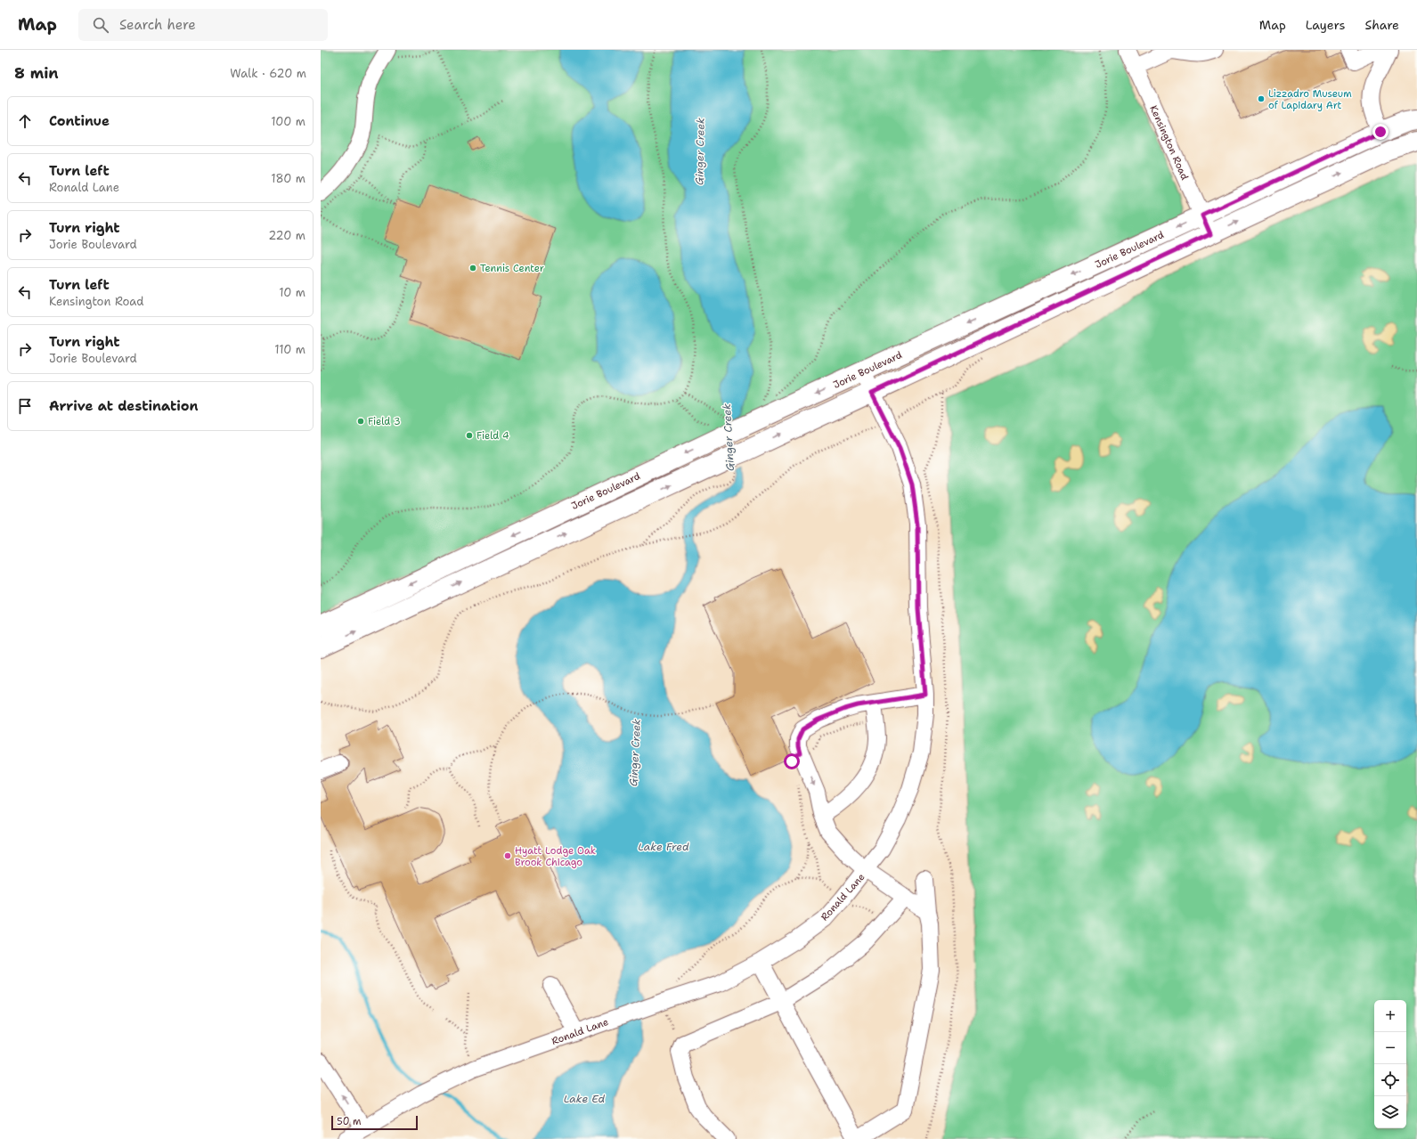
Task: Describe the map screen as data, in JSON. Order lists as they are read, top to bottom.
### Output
{
  "streets": {
    "main road": ["Jorie Boulevard"],
    "street": ["Kensington Road", "Ronald Lane"]
  },
  "crossings": [
    ["Kensington Road", "Jorie Boulevard"],
    ["Jorie Boulevard", "Ronald Lane"]
  ],
  "water": ["Ginger Creek", "Lake Fred", "Lake Ed"],
  "places": [
    "Lizzadro Museum of Lapidary Art",
    "Tennis Center",
    "Field 3",
    "Field 4",
    "Hyatt Lodge Oak Brook Chicago"
  ],
  "scale_bar": "50 m",
  "page": {
    "header": "Map",
    "search": "Search here",
    "nav": ["Map", "Layers", "Share"],
    "heading": ["8 min", "Walk · 620 m"],
    "list": [
      ["Continue", "100 m"],
      ["Turn left", "Ronald Lane", "180 m"],
      ["Turn right", "Jorie Boulevard", "220 m"],
      ["Turn left", "Kensington Road", "10 m"],
      ["Turn right", "Jorie Boulevard", "110 m"],
      "Arrive at destination"
    ],
    "map_buttons": ["+", "−"],
    "scale": "50 m"
  }
}
